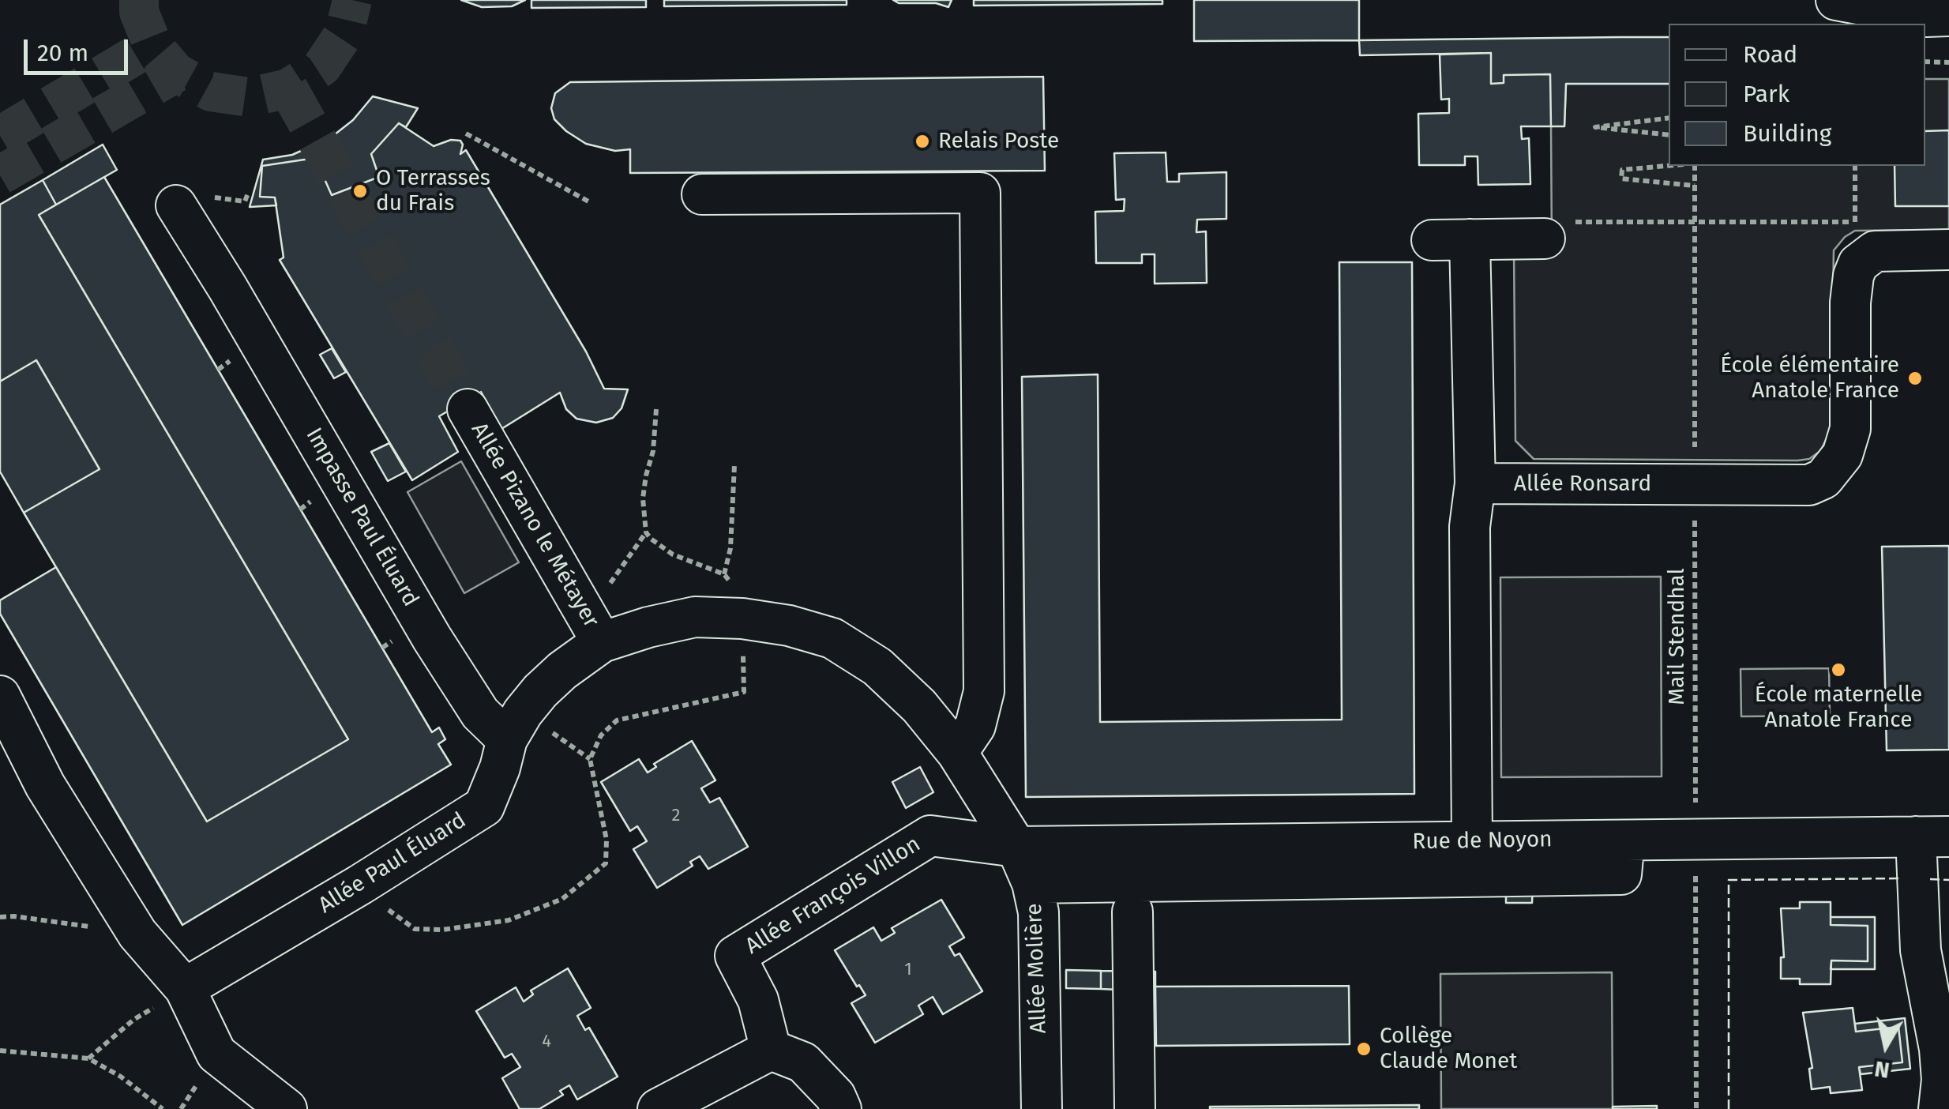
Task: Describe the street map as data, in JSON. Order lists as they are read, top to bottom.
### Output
{
  "streets": {
    "street": [
      "Allée Ronsard",
      "Impasse Paul Éluard",
      "Allée Pizano le Métayer",
      "Rue de Noyon",
      "Allée Paul Éluard",
      "Allée François Villon",
      "Allée Molière"
    ],
    "path": ["Mail Stendhal"]
  },
  "crossings": [
    ["Allée Ronsard", "Mail Stendhal"],
    ["Impasse Paul Éluard", "Allée Paul Éluard"],
    ["Allée Pizano le Métayer", "Allée Paul Éluard"],
    ["Mail Stendhal", "Rue de Noyon"],
    ["Rue de Noyon", "Allée François Villon"],
    ["Rue de Noyon", "Allée Molière"],
    ["Allée Paul Éluard", "Allée Molière"],
    ["Allée François Villon", "Allée Molière"]
  ],
  "places": [
    "Relais Poste",
    "O Terrasses du Frais",
    "École élémentaire Anatole France",
    "École maternelle Anatole France",
    "Collège Claude Monet"
  ],
  "house_numbers": ["2", "1", "4"],
  "legend": ["Road", "Park", "Building"],
  "scale_bar": "20 m",
  "north": "bottom"
}
